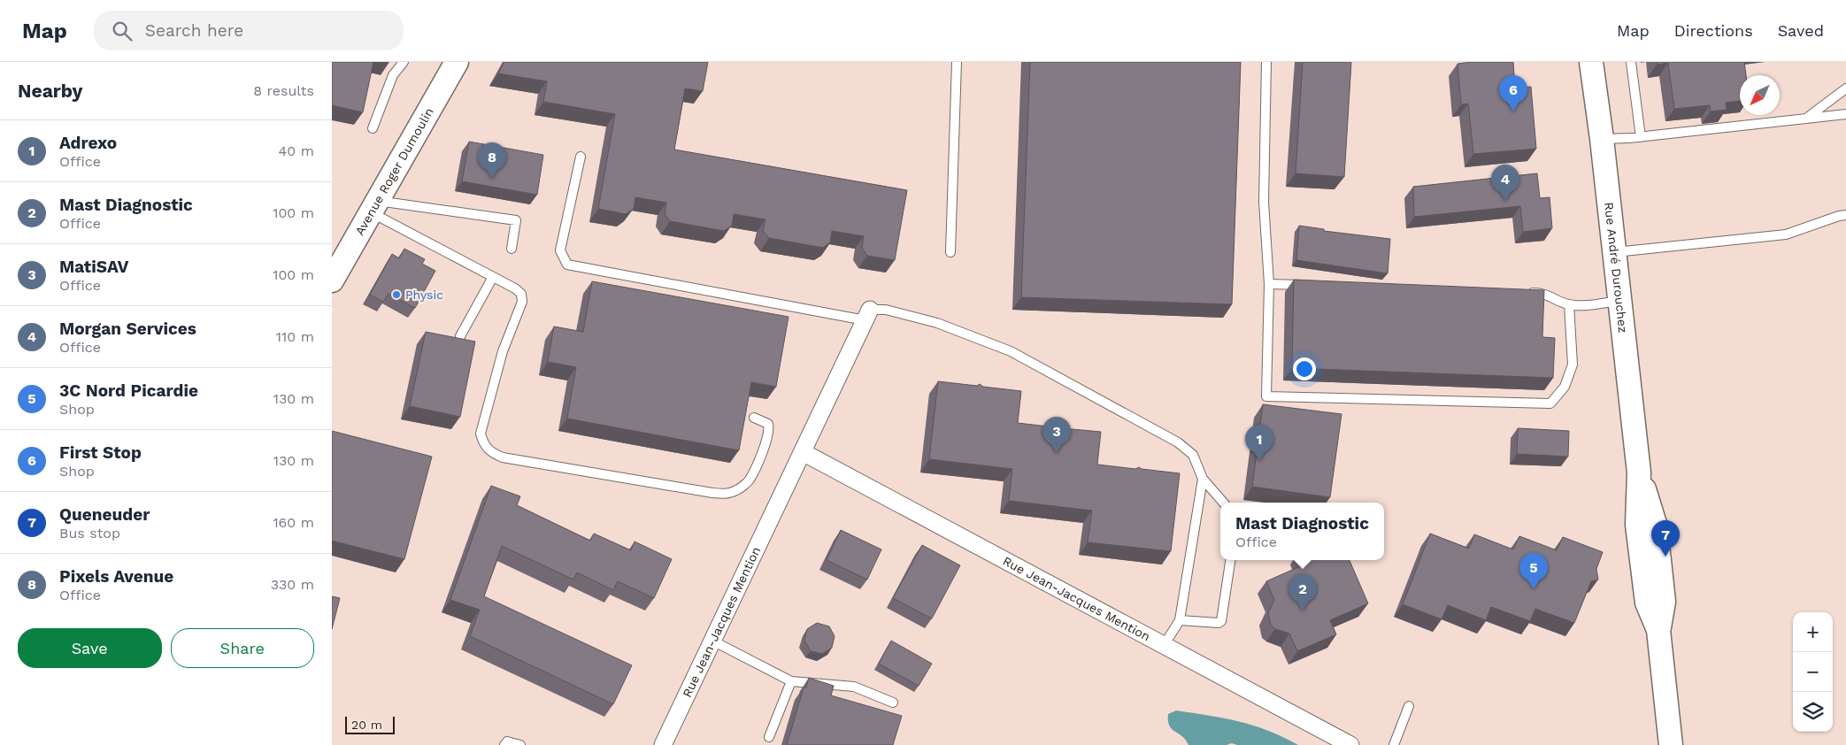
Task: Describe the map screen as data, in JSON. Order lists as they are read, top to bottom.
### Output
{
  "streets": {
    "main road": ["Avenue Roger Dumoulin", "Rue André Durouchez"],
    "street": ["Rue Jean-Jacques Mention"]
  },
  "places": ["Physic"],
  "scale_bar": "20 m",
  "north": "bottom left",
  "page": {
    "header": "Map",
    "search": "Search here",
    "nav": ["Map", "Directions", "Saved"],
    "heading": ["Nearby", "8 results"],
    "pins": [
      "6",
      "8",
      "4",
      "3",
      "1",
      "7",
      "5",
      "2"
    ],
    "list": [
      {
        "mark": "1",
        "name": "Adrexo",
        "note": "Office",
        "value": "40 m"
      },
      {
        "mark": "2",
        "name": "Mast Diagnostic",
        "note": "Office",
        "value": "100 m"
      },
      {
        "mark": "3",
        "name": "MatiSAV",
        "note": "Office",
        "value": "100 m"
      },
      {
        "mark": "4",
        "name": "Morgan Services",
        "note": "Office",
        "value": "110 m"
      },
      {
        "mark": "5",
        "name": "3C Nord Picardie",
        "note": "Shop",
        "value": "130 m"
      },
      {
        "mark": "6",
        "name": "First Stop",
        "note": "Shop",
        "value": "130 m"
      },
      {
        "mark": "7",
        "name": "Queneuder",
        "note": "Bus stop",
        "value": "160 m"
      },
      {
        "mark": "8",
        "name": "Pixels Avenue",
        "note": "Office",
        "value": "330 m"
      }
    ],
    "popup": ["Mast Diagnostic", "Office"],
    "map_buttons": ["+", "−"],
    "buttons": ["Save", "Share"],
    "scale": "20 m"
  }
}
